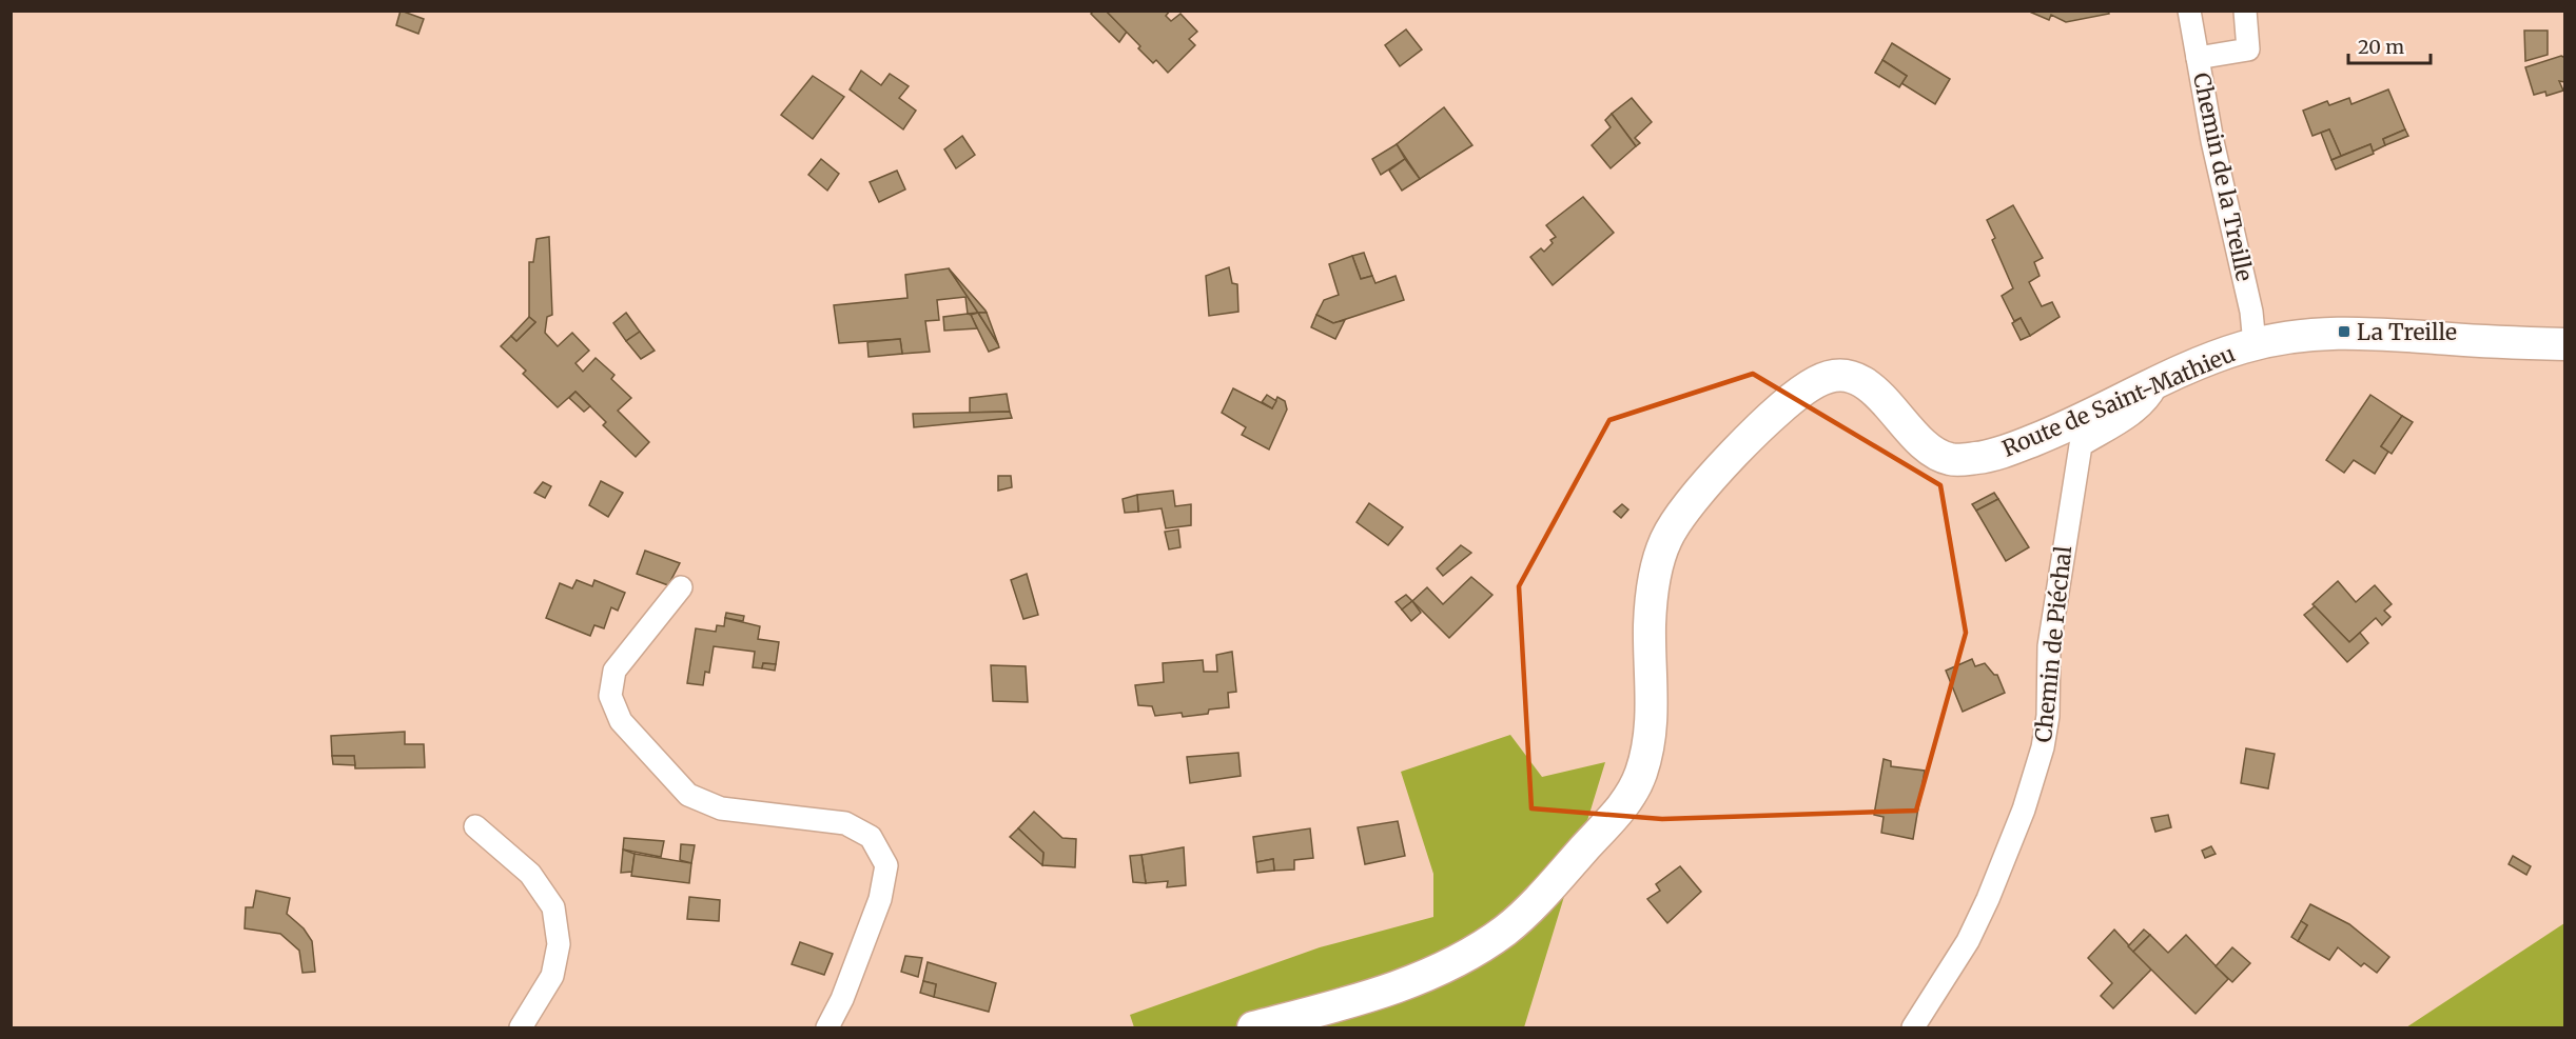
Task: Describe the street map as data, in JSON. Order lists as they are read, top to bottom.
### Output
{
  "streets": {
    "street": ["Chemin de la Treille", "Route de Saint-Mathieu", "Chemin de Piéchal"]
  },
  "crossings": [
    ["Chemin de la Treille", "Route de Saint-Mathieu"],
    ["Route de Saint-Mathieu", "Chemin de Piéchal"]
  ],
  "places": {
    "transit": ["La Treille"]
  },
  "scale_bar": "20 m"
}
